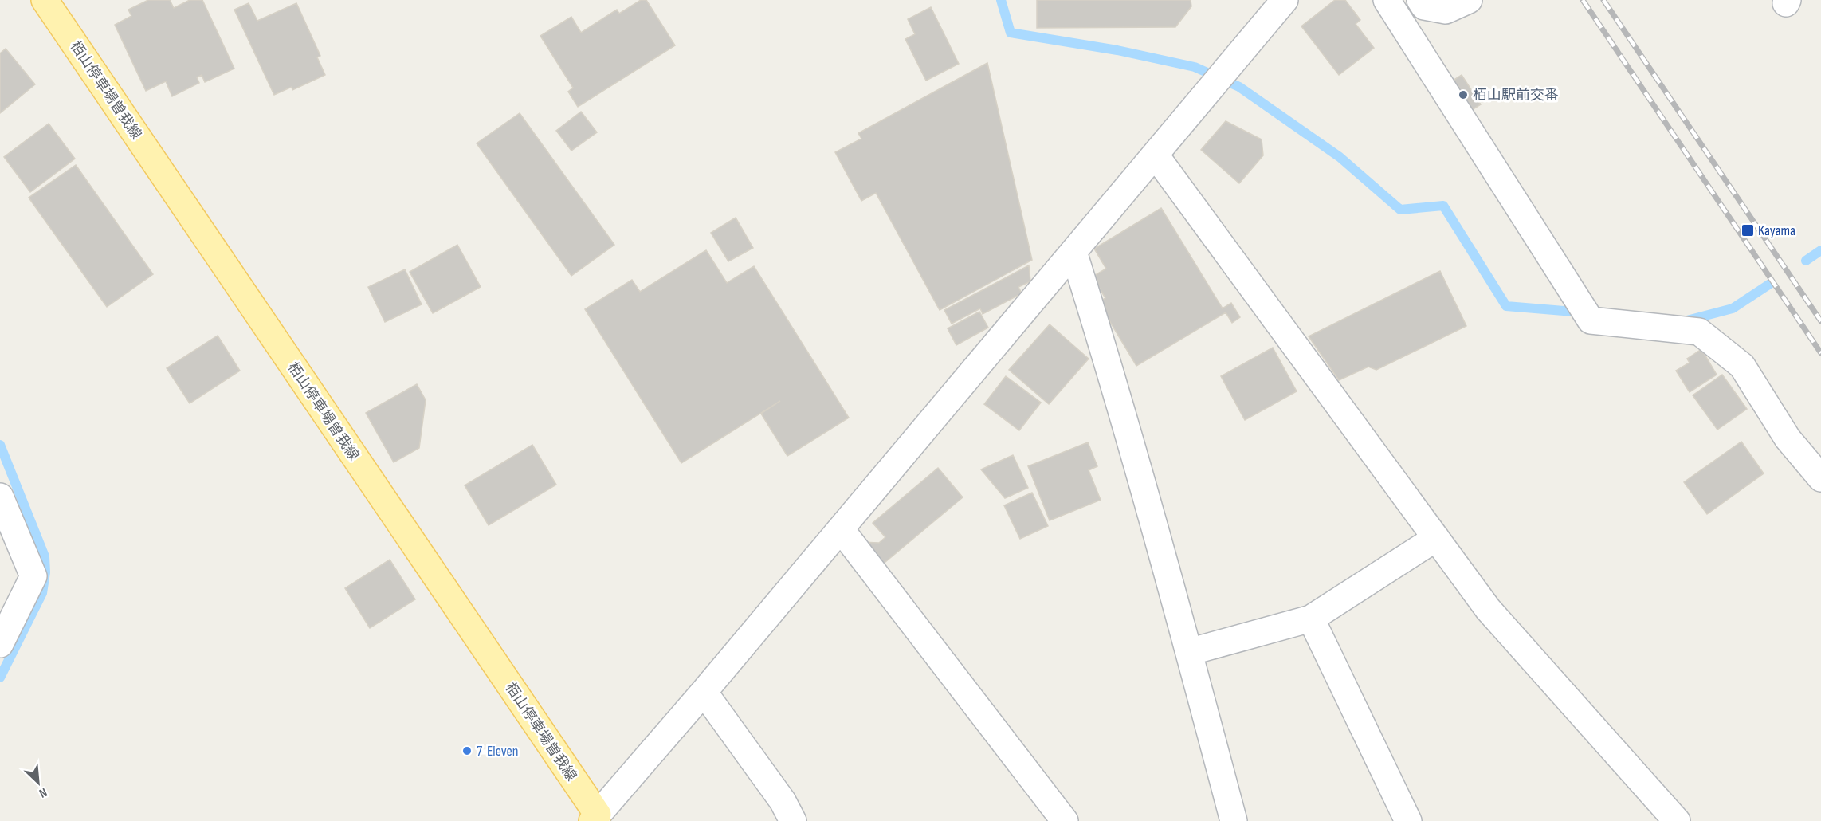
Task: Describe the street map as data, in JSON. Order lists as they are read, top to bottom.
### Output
{
  "streets": {
    "main road": ["栢山停車場曽我線"]
  },
  "places": {
    "other": ["栢山駅前交番", "7-Eleven"],
    "transit": ["Kayama"]
  },
  "north": "bottom right"
}
